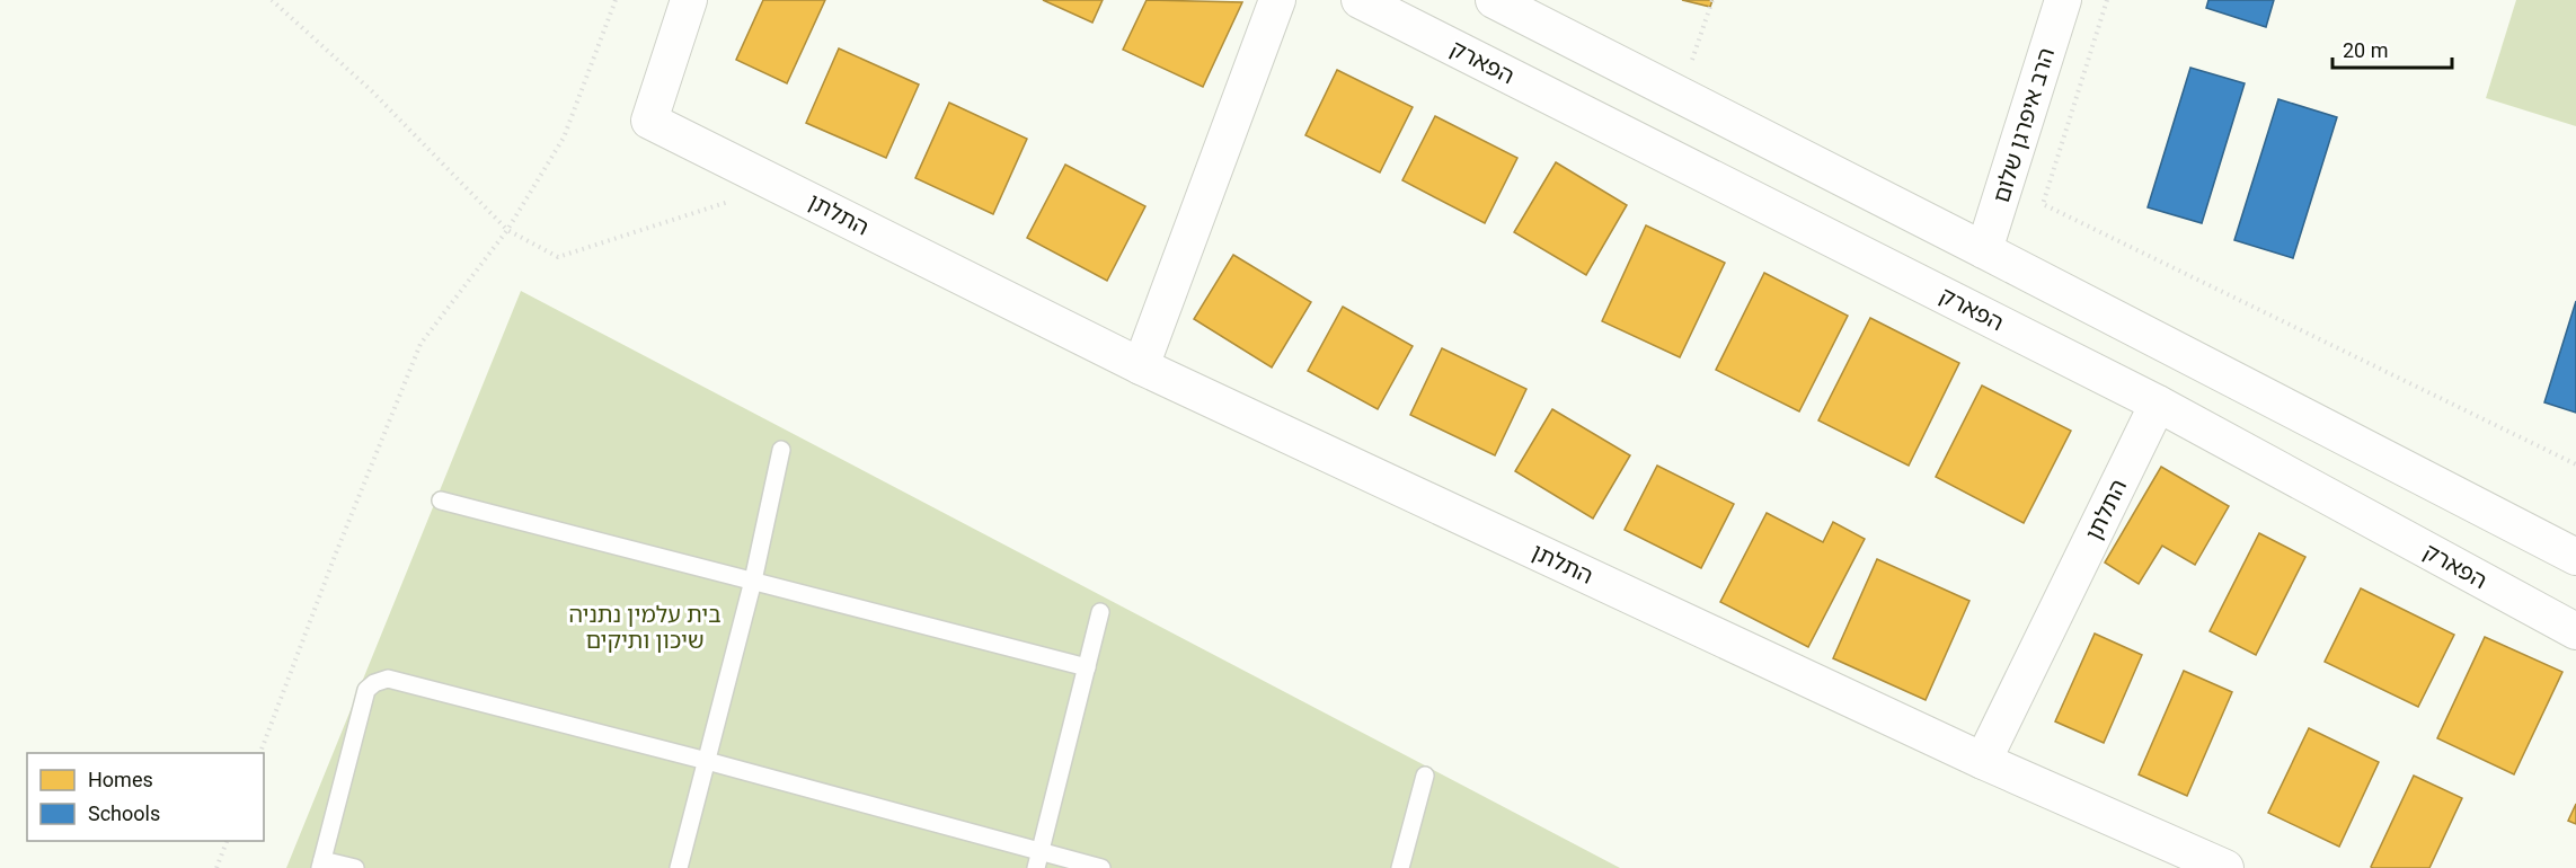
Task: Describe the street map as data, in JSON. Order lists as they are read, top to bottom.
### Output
{
  "streets": {
    "street": ["הפארק", "הרב איפרגן שלום", "התלתן"]
  },
  "crossings": [
    ["הפארק", "התלתן"]
  ],
  "parks": ["בית עלמין נתניה שיכון ותיקים"],
  "legend": ["Homes", "Schools"],
  "scale_bar": "20 m"
}
